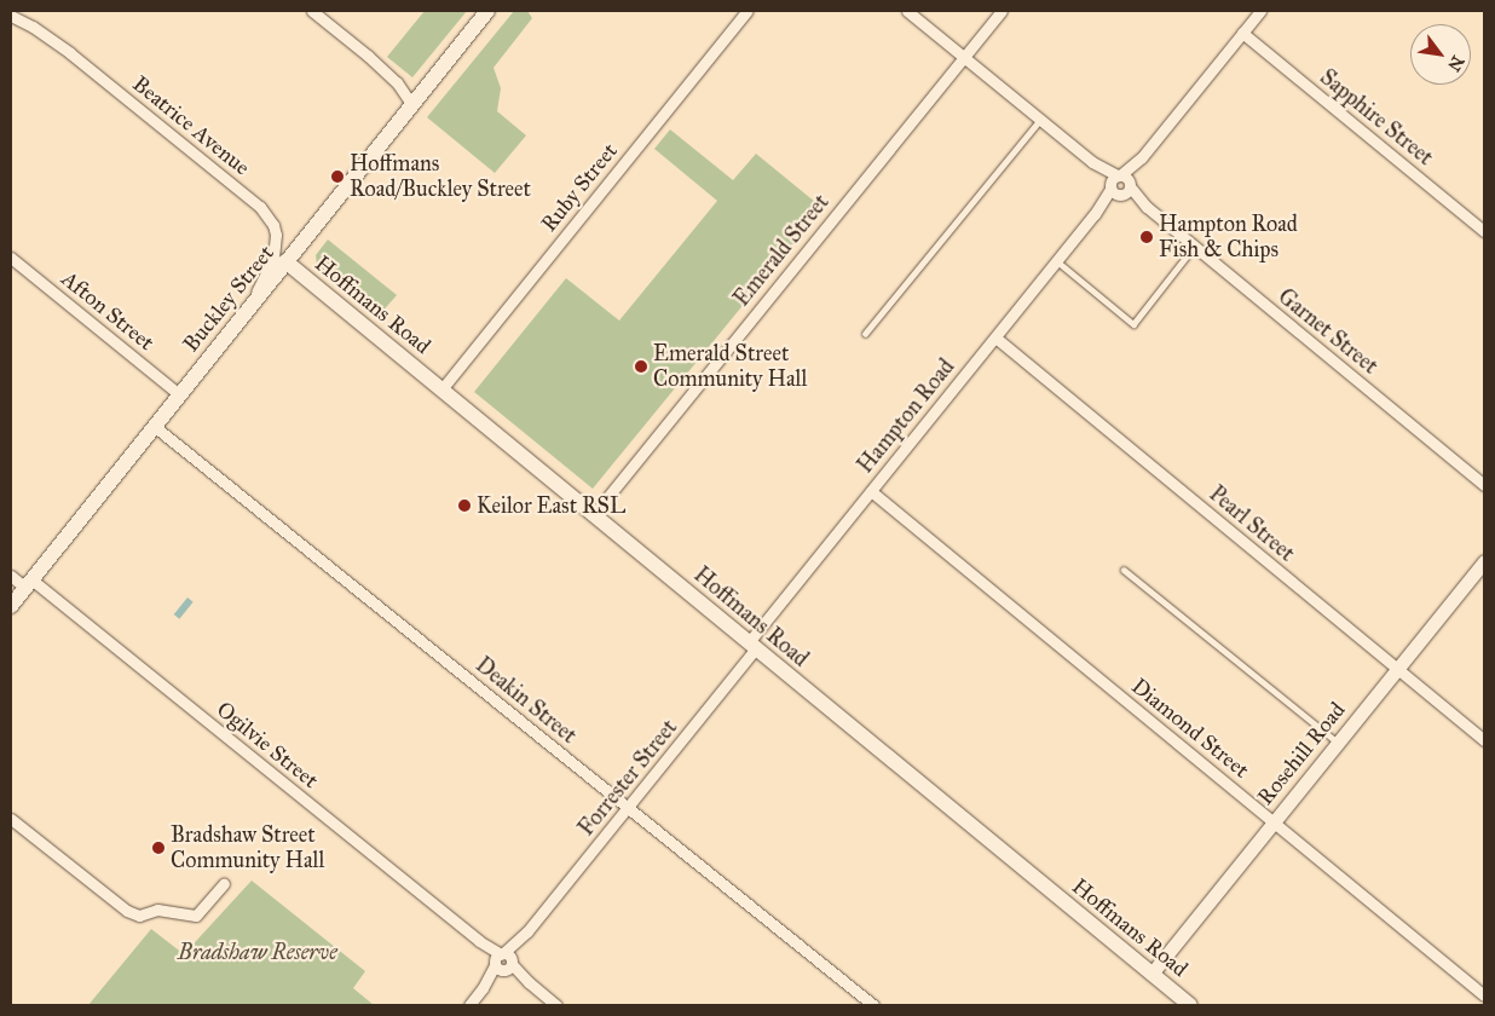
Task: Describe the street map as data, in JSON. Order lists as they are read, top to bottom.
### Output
{
  "streets": {
    "main road": ["Buckley Street", "Hoffmans Road"],
    "street": [
      "Sapphire Street",
      "Beatrice Avenue",
      "Ruby Street",
      "Emerald Street",
      "Afton Street",
      "Garnet Street",
      "Hampton Road",
      "Pearl Street",
      "Deakin Street",
      "Diamond Street",
      "Ogilvie Street",
      "Rosehill Road",
      "Forrester Street"
    ]
  },
  "crossings": [
    ["Sapphire Street", "Hampton Road"],
    ["Beatrice Avenue", "Buckley Street"],
    ["Ruby Street", "Hoffmans Road"],
    ["Emerald Street", "Hoffmans Road"],
    ["Emerald Street", "Garnet Street"],
    ["Buckley Street", "Hoffmans Road"],
    ["Buckley Street", "Afton Street"],
    ["Buckley Street", "Deakin Street"],
    ["Buckley Street", "Ogilvie Street"],
    ["Hoffmans Road", "Hampton Road"],
    ["Hoffmans Road", "Rosehill Road"],
    ["Hoffmans Road", "Forrester Street"],
    ["Garnet Street", "Hampton Road"],
    ["Hampton Road", "Pearl Street"],
    ["Hampton Road", "Diamond Street"],
    ["Hampton Road", "Forrester Street"],
    ["Pearl Street", "Rosehill Road"],
    ["Deakin Street", "Forrester Street"],
    ["Diamond Street", "Rosehill Road"],
    ["Ogilvie Street", "Forrester Street"]
  ],
  "parks": ["Bradshaw Reserve"],
  "places": [
    "Hoffmans Road/Buckley Street",
    "Hampton Road Fish & Chips",
    "Emerald Street Community Hall",
    "Keilor East RSL",
    "Bradshaw Street Community Hall"
  ],
  "north": "bottom right"
}
